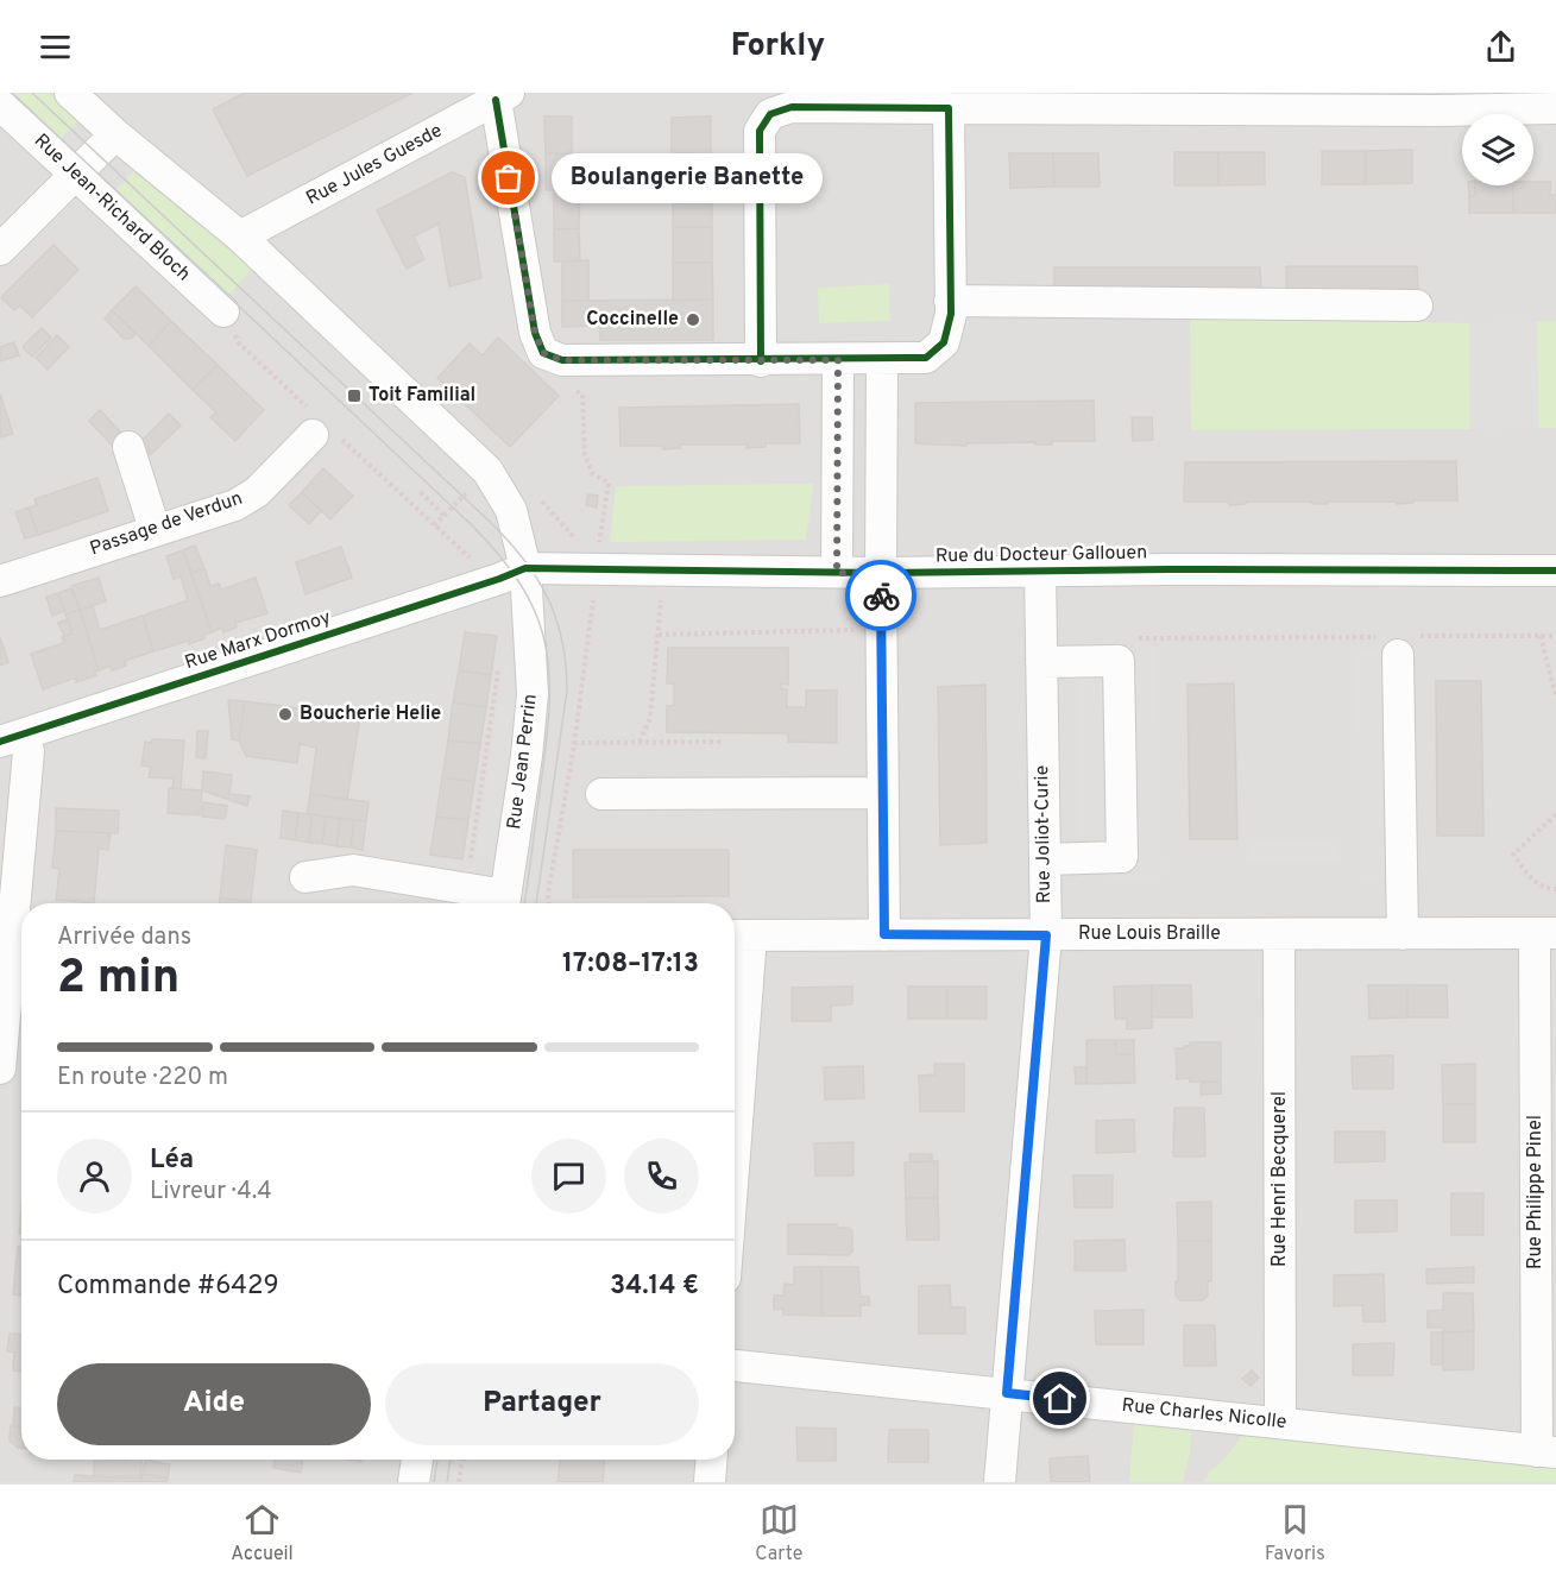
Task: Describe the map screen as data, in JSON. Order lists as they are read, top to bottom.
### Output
{
  "streets": {
    "street": [
      "Rue Jules Guesde",
      "Rue Jean-Richard Bloch",
      "Passage de Verdun",
      "Rue du Docteur Gallouen",
      "Rue Marx Dormoy",
      "Rue Jean Perrin",
      "Rue Joliot-Curie",
      "Rue Louis Braille",
      "Rue Henri Becquerel",
      "Rue Philippe Pinel",
      "Rue Charles Nicolle"
    ]
  },
  "crossings": [
    ["Rue Jules Guesde", "Rue Jean Perrin"],
    ["Rue du Docteur Gallouen", "Rue Marx Dormoy"],
    ["Rue du Docteur Gallouen", "Rue Jean Perrin"],
    ["Rue du Docteur Gallouen", "Rue Joliot-Curie"],
    ["Rue Marx Dormoy", "Rue Jean Perrin"],
    ["Rue Joliot-Curie", "Rue Louis Braille"],
    ["Rue Joliot-Curie", "Rue Charles Nicolle"],
    ["Rue Louis Braille", "Rue Henri Becquerel"],
    ["Rue Louis Braille", "Rue Philippe Pinel"],
    ["Rue Henri Becquerel", "Rue Charles Nicolle"],
    ["Rue Philippe Pinel", "Rue Charles Nicolle"]
  ],
  "places": {
    "other": ["Boulangerie Banette", "Coccinelle", "Boucherie Helie"],
    "transit": ["Toit Familial"]
  },
  "page": {
    "header": "Forkly",
    "bubble": "Boulangerie Banette",
    "heading": ["2 min", "Arrivée dans", "17:08–17:13"],
    "panel": [
      "Léa",
      "Livreur · 4.4",
      "Commande #6429",
      "34.14 €"
    ],
    "bar": "En route · 220 m",
    "buttons": ["Aide", "Partager"],
    "tabs": ["Accueil", "Carte", "Favoris"]
  }
}
